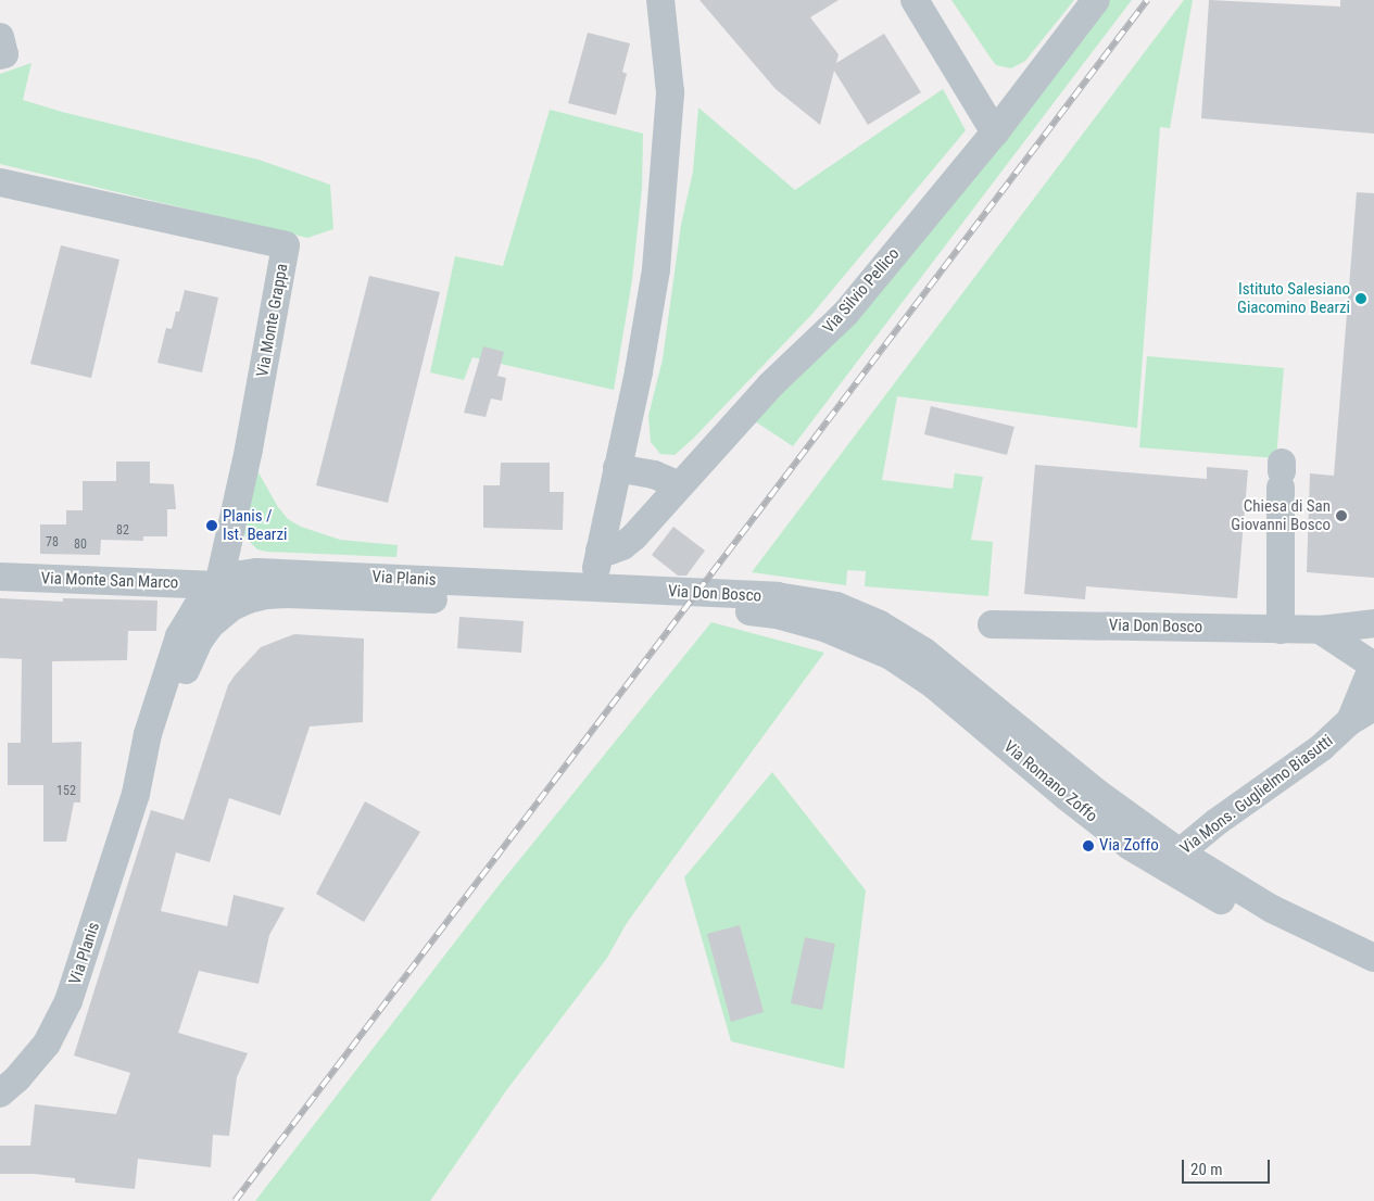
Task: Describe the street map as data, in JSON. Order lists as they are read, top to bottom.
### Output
{
  "streets": {
    "street": [
      "Via Silvio Pellico",
      "Via Monte Grappa",
      "Via Planis",
      "Via Monte San Marco",
      "Via Don Bosco",
      "Via Romano Zoffo",
      "Via Mons. Guglielmo Biasutti"
    ]
  },
  "crossings": [
    ["Via Monte Grappa", "Via Planis"],
    ["Via Monte Grappa", "Via Monte San Marco"],
    ["Via Planis", "Via Monte San Marco"],
    ["Via Planis", "Via Don Bosco"],
    ["Via Don Bosco", "Via Romano Zoffo"],
    ["Via Romano Zoffo", "Via Mons. Guglielmo Biasutti"]
  ],
  "places": [
    "Istituto Salesiano Giacomino Bearzi",
    "Chiesa di San Giovanni Bosco",
    "Planis / Ist. Bearzi",
    "Via Zoffo"
  ],
  "house_numbers": [
    "82",
    "78",
    "80",
    "152"
  ],
  "scale_bar": "20 m"
}
